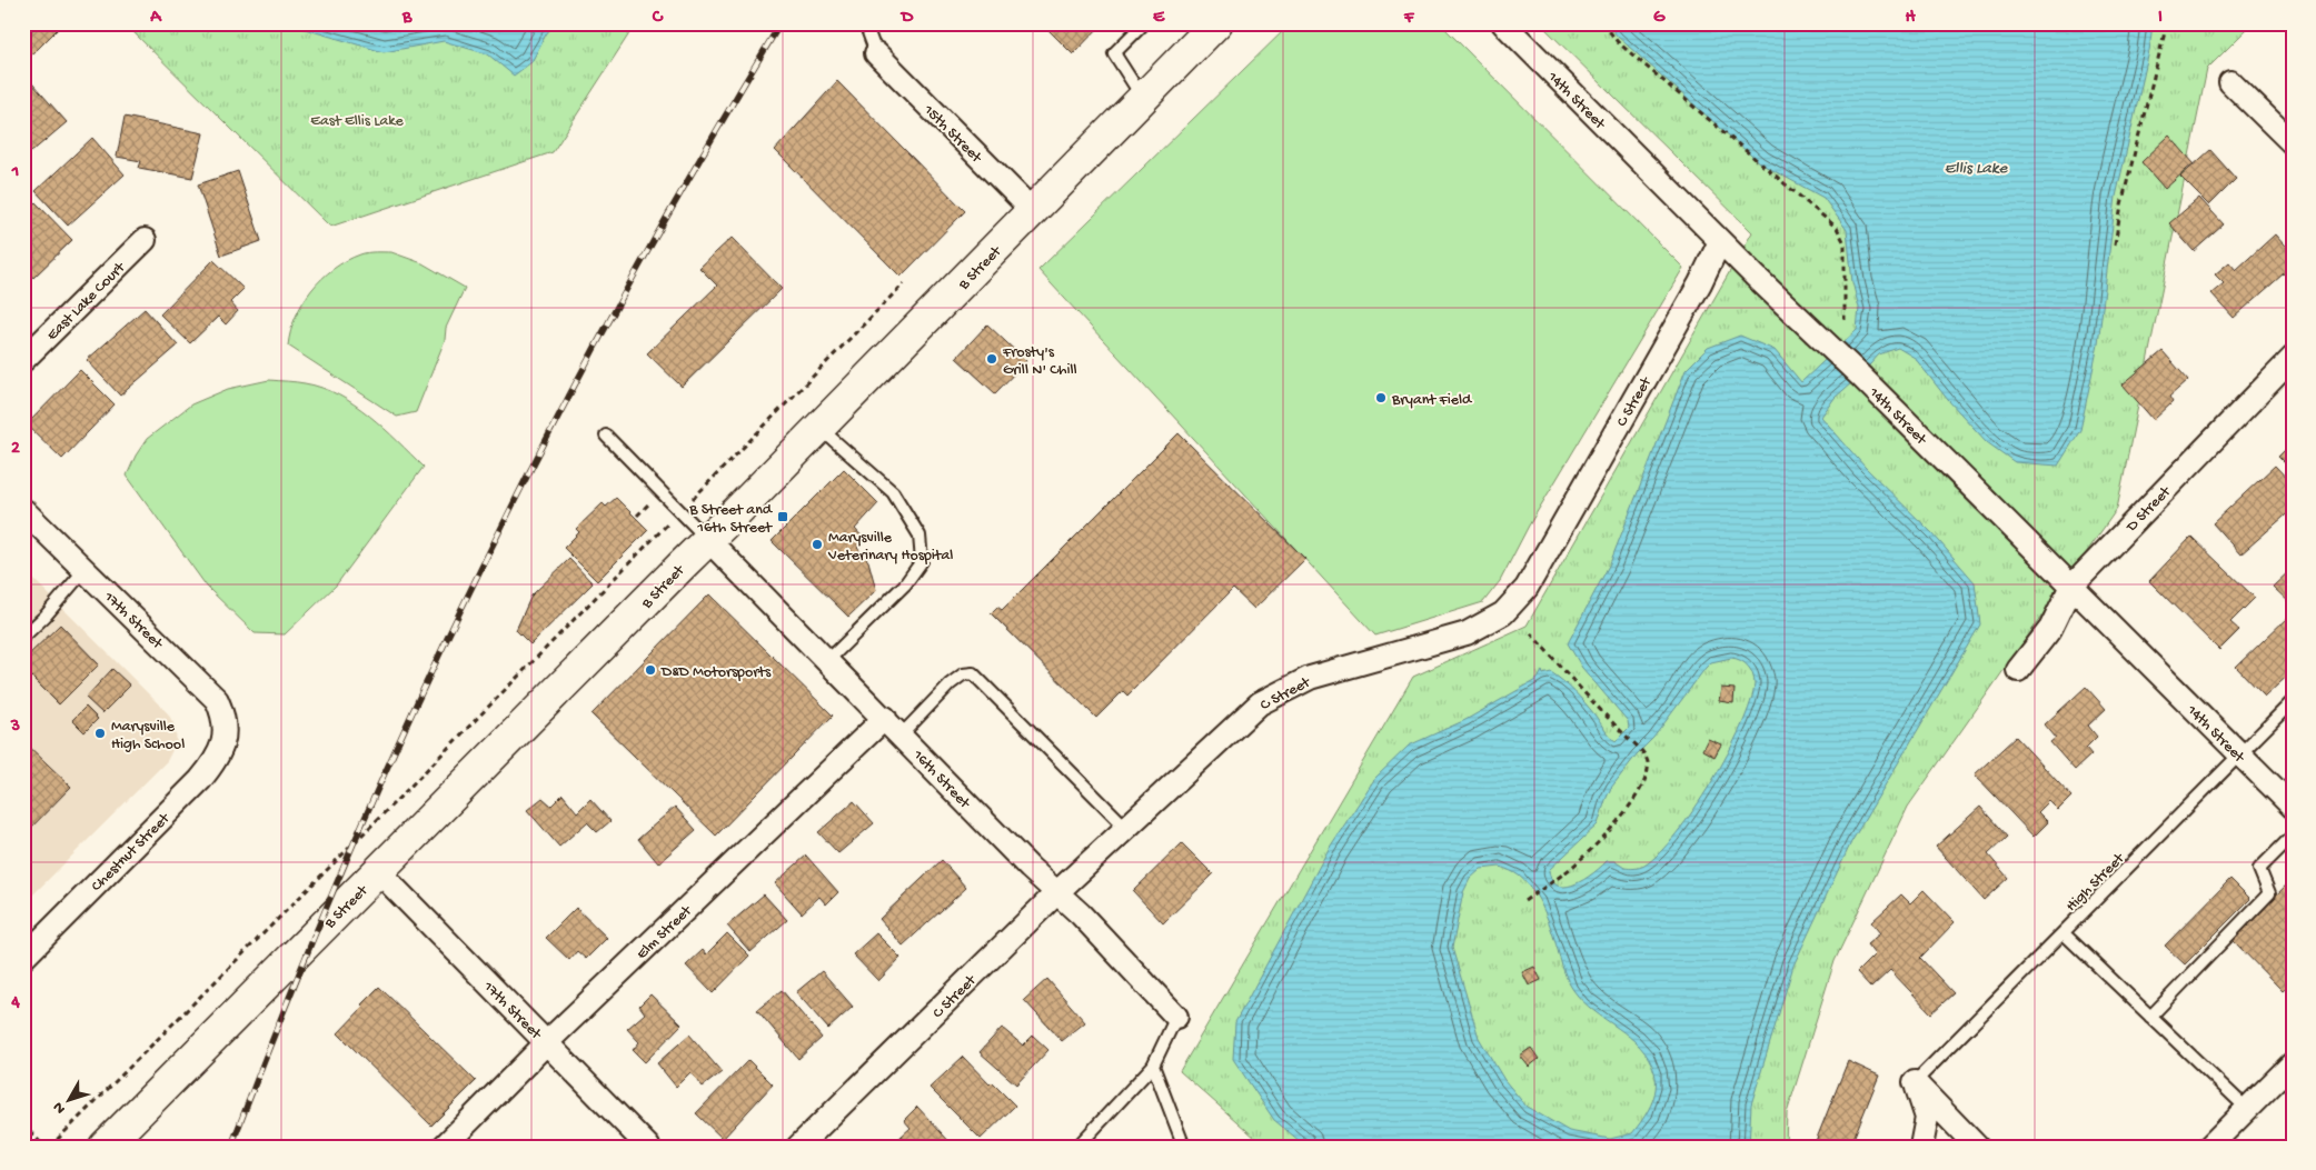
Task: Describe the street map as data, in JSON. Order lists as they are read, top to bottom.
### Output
{
  "streets": {
    "highway": ["B Street"],
    "street": [
      "14th Street",
      "15th Street",
      "East Lake Court",
      "C Street",
      "D Street",
      "17th Street",
      "16th Street",
      "Chestnut Street",
      "Elm Street"
    ],
    "lane": ["High Street"]
  },
  "crossings": [
    ["14th Street", "C Street"],
    ["14th Street", "D Street"],
    ["14th Street", "High Street"],
    ["15th Street", "B Street"],
    ["B Street", "17th Street"],
    ["B Street", "16th Street"],
    ["C Street", "16th Street"],
    ["17th Street", "Chestnut Street"],
    ["17th Street", "Elm Street"],
    ["16th Street", "Elm Street"]
  ],
  "water": ["Ellis Lake"],
  "parks": ["East Ellis Lake"],
  "places": {
    "other": [
      "Frosty's Grill N' Chill",
      "Bryant Field",
      "Marysville Veterinary Hospital",
      "D&D Motorsports",
      "Marysville High School"
    ],
    "transit": ["B Street and 16th Street"]
  },
  "north": "bottom left",
  "grid": {
    "columns": [
      "A",
      "B",
      "C",
      "D",
      "E",
      "F",
      "G",
      "H",
      "I"
    ],
    "rows": [
      "1",
      "2",
      "3",
      "4"
    ]
  }
}
